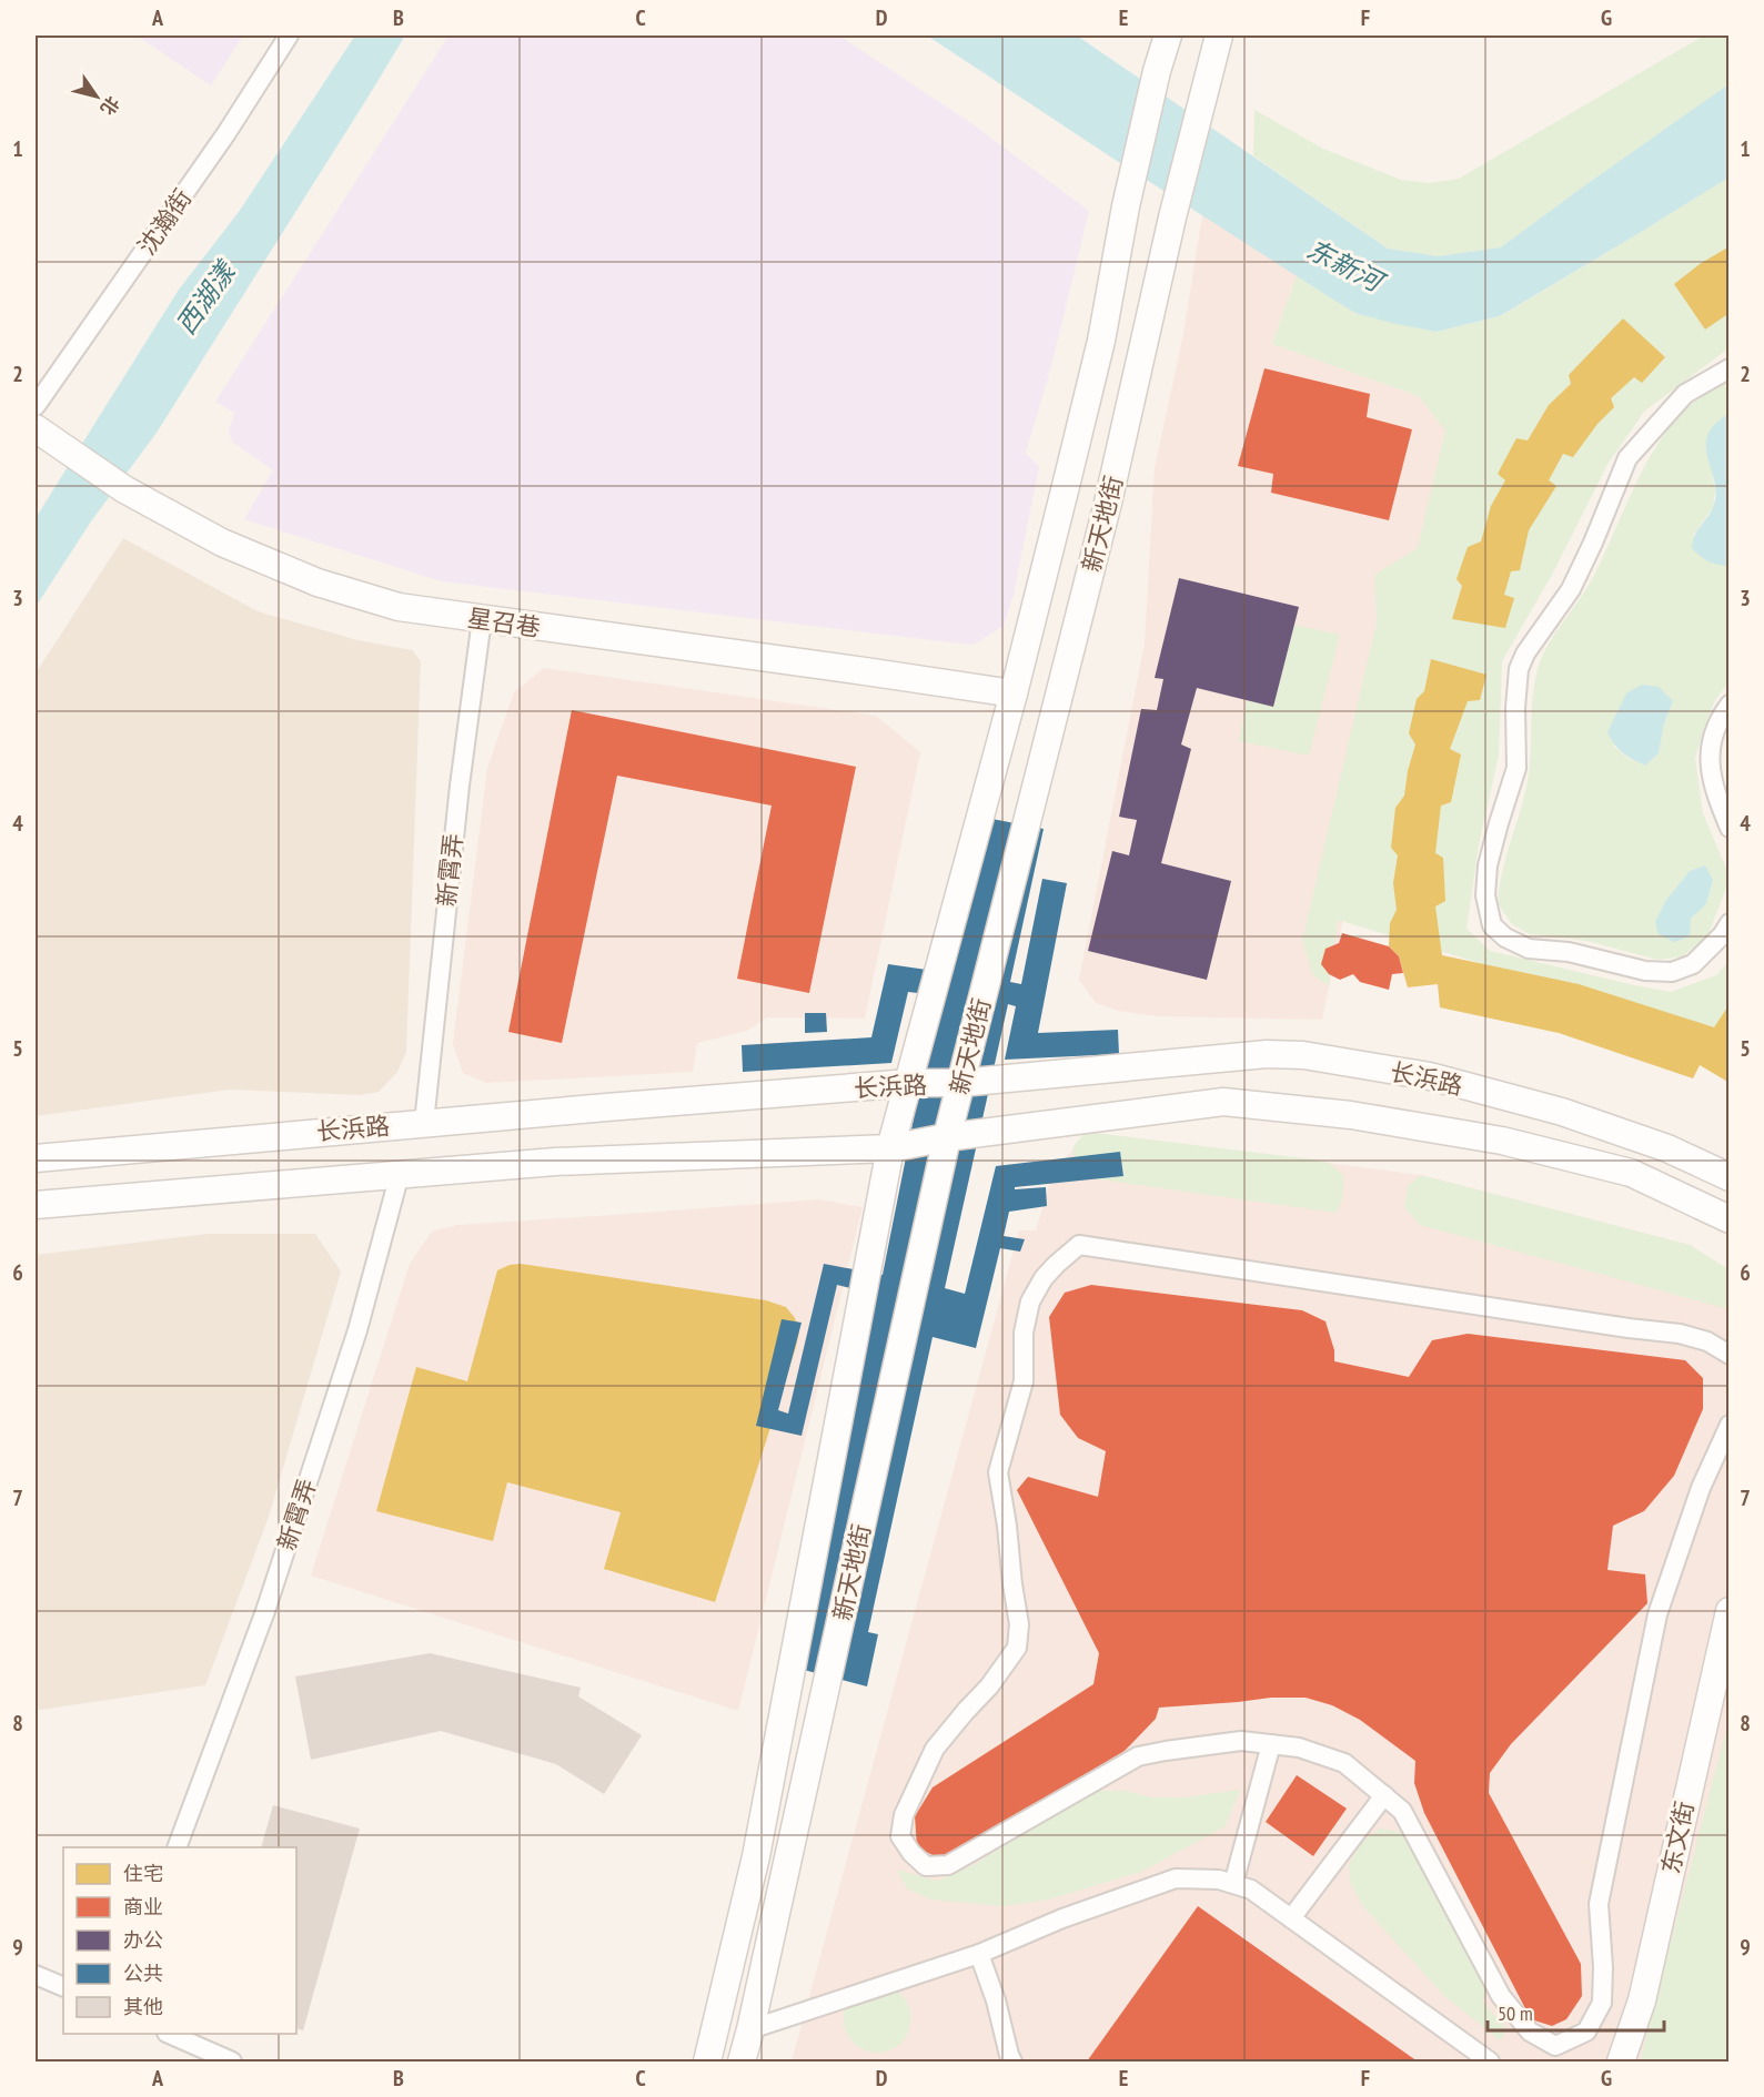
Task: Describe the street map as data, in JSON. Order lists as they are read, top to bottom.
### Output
{
  "streets": {
    "main road": [
      "新天地街",
      "星召巷",
      "长浜路",
      "东文街"
    ],
    "street": ["沈瀚街", "新霄弄"]
  },
  "crossings": [
    ["新天地街", "星召巷"],
    ["新天地街", "长浜路"],
    ["星召巷", "新霄弄"],
    ["新霄弄", "长浜路"]
  ],
  "water": ["东新河", "西湖漾"],
  "legend": [
    "住宅",
    "商业",
    "办公",
    "公共",
    "其他"
  ],
  "scale_bar": "50 m",
  "north": "bottom right",
  "grid": {
    "columns": [
      "A",
      "B",
      "C",
      "D",
      "E",
      "F",
      "G"
    ],
    "rows": [
      "1",
      "2",
      "3",
      "4",
      "5",
      "6",
      "7",
      "8",
      "9"
    ]
  }
}
